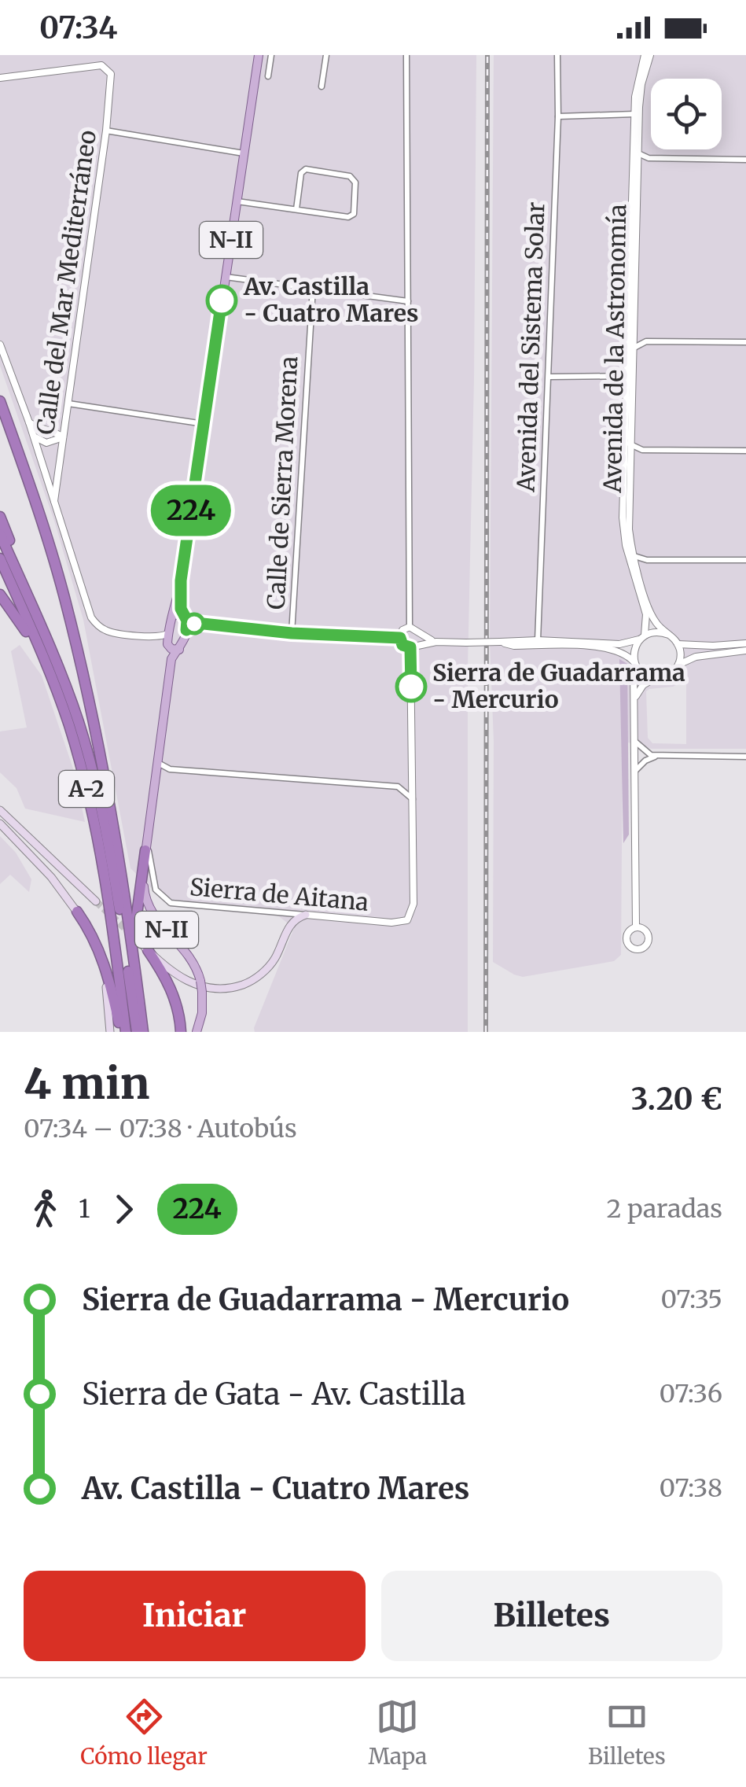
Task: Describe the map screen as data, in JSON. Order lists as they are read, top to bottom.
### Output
{
  "streets": {
    "highway": ["A-2"],
    "main road": ["N-II"],
    "street": [
      "Calle del Mar Mediterráneo",
      "Avenida del Sistema Solar",
      "Avenida de la Astronomía",
      "Calle de Sierra Morena",
      "Sierra de Aitana"
    ]
  },
  "crossings": [
    ["N-II", "Sierra de Aitana"]
  ],
  "places": ["Av. Castilla - Cuatro Mares", "Sierra de Guadarrama - Mercurio"],
  "lines": ["bus line 224"],
  "page": {
    "status": "07:34",
    "on_map": "224",
    "heading": ["4 min", "07:34 – 07:38 · Autobús", "3.20 €"],
    "legs": ["1", "224", "2 paradas"],
    "list": [
      {
        "name": "Sierra de Guadarrama - Mercurio",
        "value": "07:35"
      },
      {
        "name": "Sierra de Gata - Av. Castilla",
        "value": "07:36"
      },
      {
        "name": "Av. Castilla - Cuatro Mares",
        "value": "07:38"
      }
    ],
    "buttons": ["Iniciar", "Billetes"],
    "tabs": ["Cómo llegar", "Mapa", "Billetes"]
  }
}
